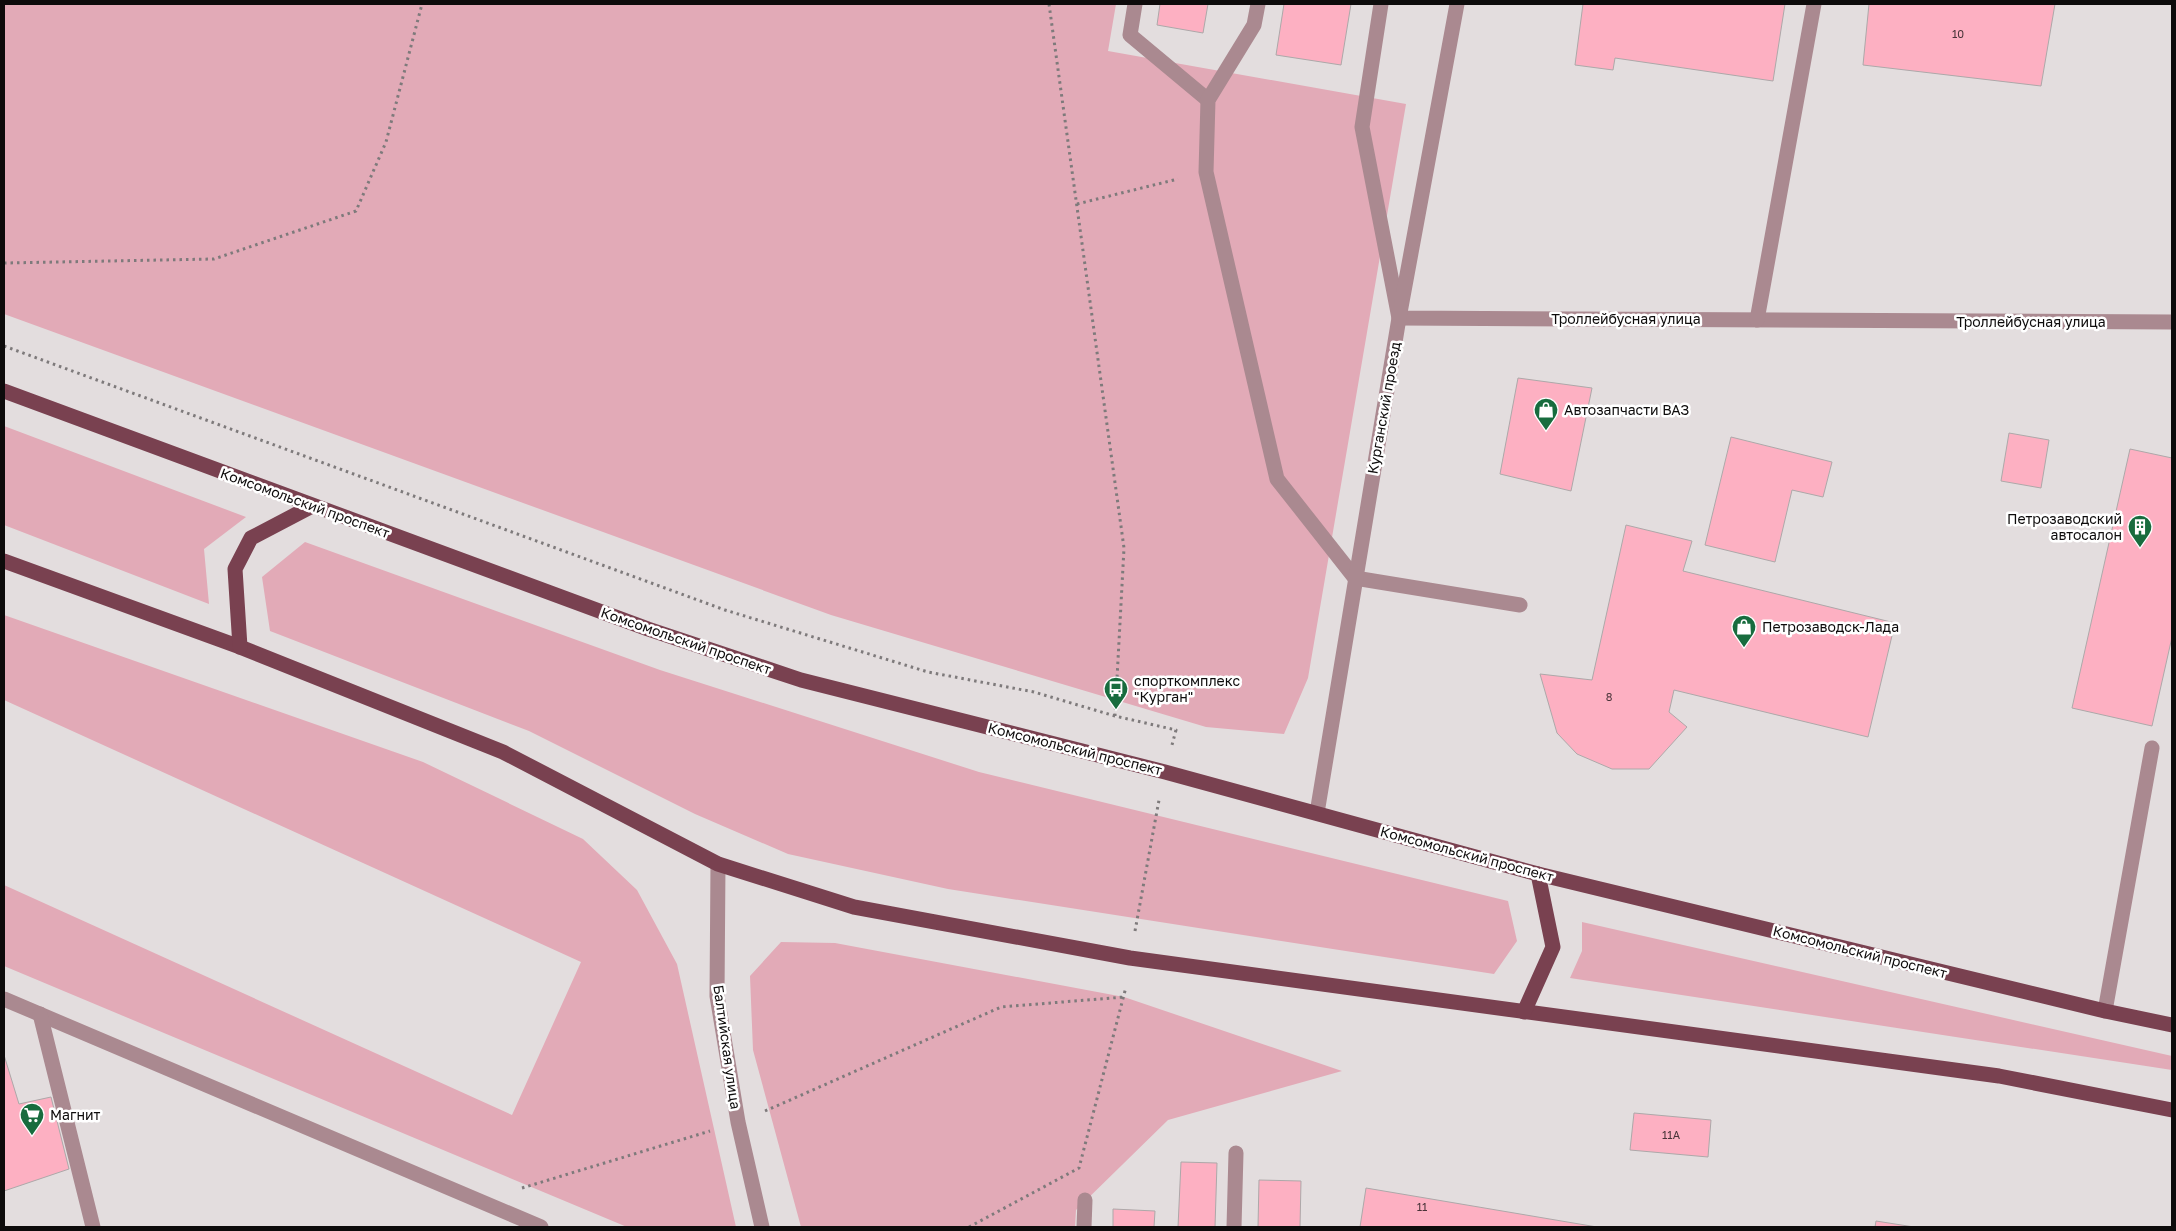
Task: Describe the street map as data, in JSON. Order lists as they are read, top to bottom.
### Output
{
  "streets": {
    "main road": ["Комсомольский проспект"],
    "street": ["Троллейбусная улица", "Курганский проезд", "Балтийская улица"]
  },
  "crossings": [
    ["Троллейбусная улица", "Курганский проезд"],
    ["Курганский проезд", "Комсомольский проспект"]
  ],
  "places": {
    "shop": ["Автозапчасти ВАЗ", "Петрозаводск-Лада"],
    "building": ["Петрозаводский автосалон"],
    "bus stop": ["спорткомплекс \"Курган\""],
    "supermarket": ["Магнит"]
  },
  "house_numbers": [
    "10",
    "8",
    "11А",
    "11"
  ]
}
